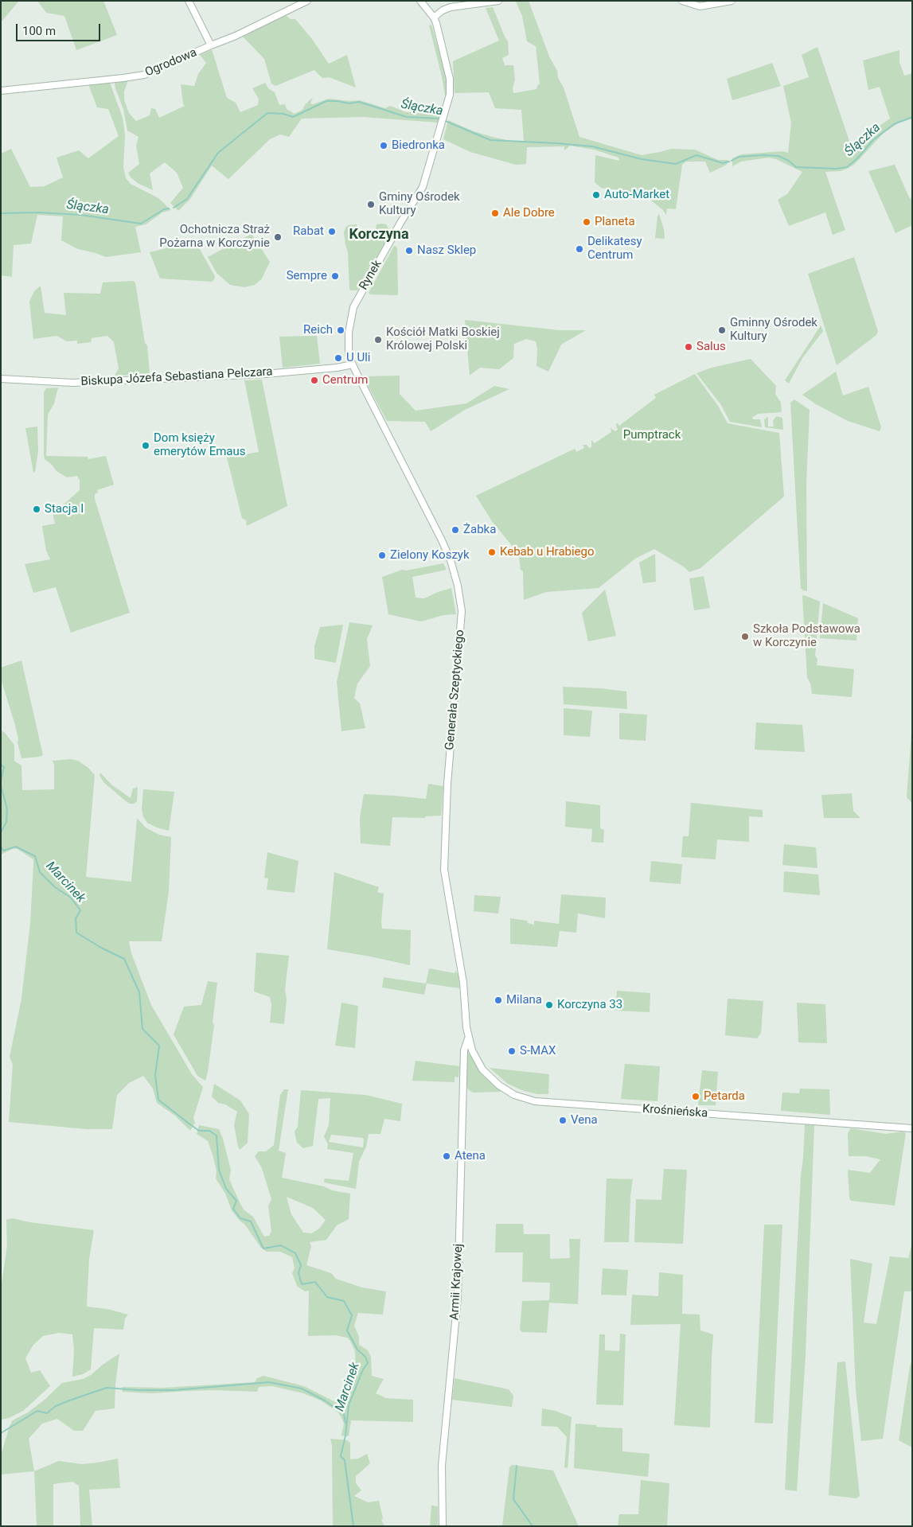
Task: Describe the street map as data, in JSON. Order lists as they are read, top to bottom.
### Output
{
  "streets": {
    "main road": [
      "Ogrodowa",
      "Rynek",
      "Biskupa Józefa Sebastiana Pelczara",
      "Generała Szeptyckiego",
      "Krośnieńska",
      "Armii Krajowej"
    ]
  },
  "crossings": [
    ["Rynek", "Biskupa Józefa Sebastiana Pelczara"],
    ["Rynek", "Generała Szeptyckiego"],
    ["Biskupa Józefa Sebastiana Pelczara", "Generała Szeptyckiego"],
    ["Generała Szeptyckiego", "Krośnieńska"],
    ["Generała Szeptyckiego", "Armii Krajowej"],
    ["Krośnieńska", "Armii Krajowej"]
  ],
  "districts": ["Korczyna"],
  "water": ["Ślączka", "Marcinek"],
  "parks": ["Pumptrack"],
  "places": [
    "Biedronka",
    "Auto-Market",
    "Gminy Ośrodek Kultury",
    "Ale Dobre",
    "Planeta",
    "Rabat",
    "Ochotnicza Straż Pożarna w Korczynie",
    "Delikatesy Centrum",
    "Nasz Sklep",
    "Sempre",
    "Reich",
    "Gminny Ośrodek Kultury",
    "Kościół Matki Boskiej Królowej Polski",
    "Salus",
    "U Uli",
    "Centrum",
    "Dom księży emerytów Emaus",
    "Stacja I",
    "Żabka",
    "Kebab u Hrabiego",
    "Zielony Koszyk",
    "Szkoła Podstawowa w Korczynie",
    "Milana",
    "Korczyna 33",
    "S-MAX",
    "Petarda",
    "Vena",
    "Atena"
  ],
  "scale_bar": "100 m"
}
